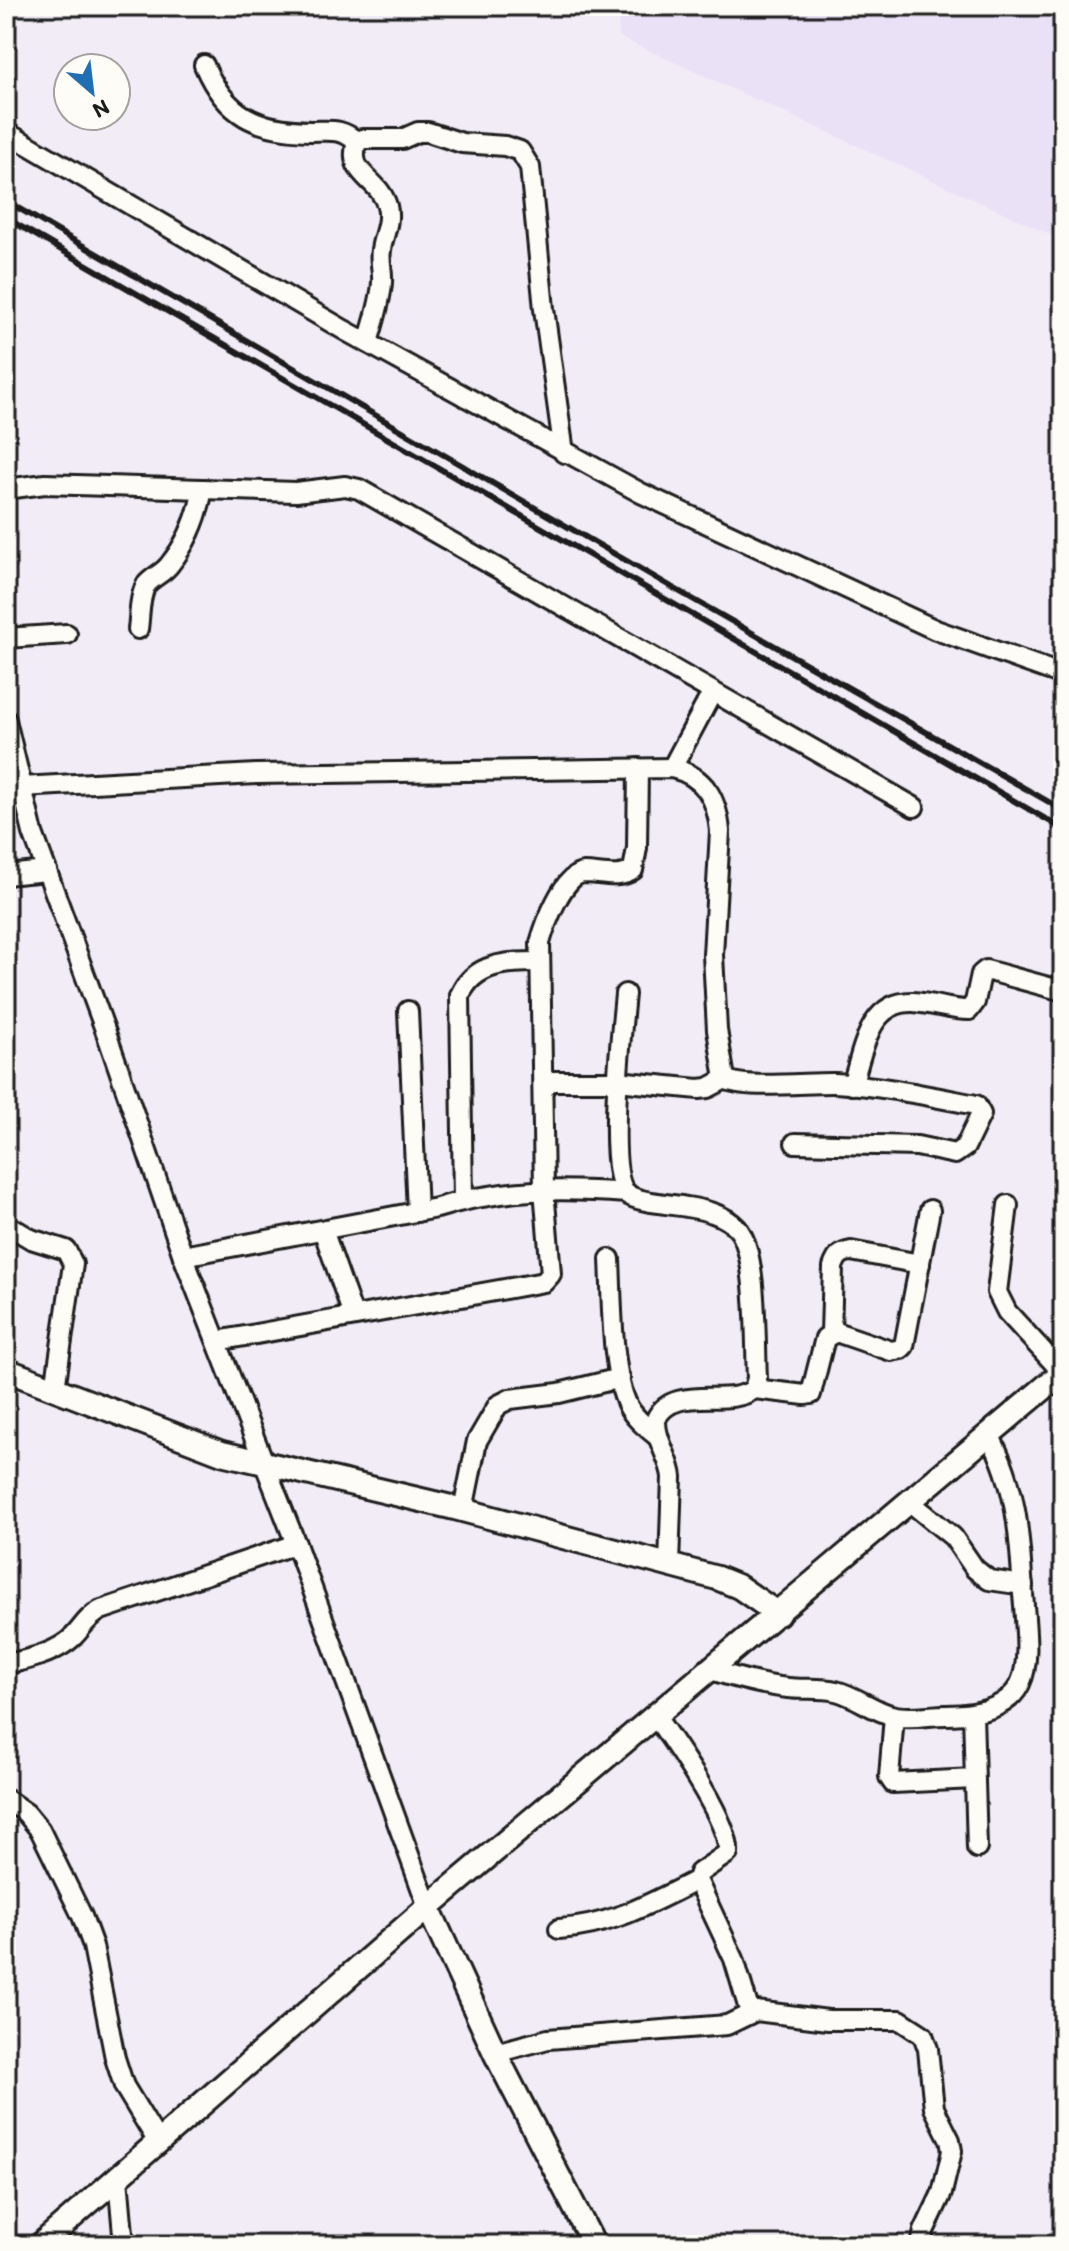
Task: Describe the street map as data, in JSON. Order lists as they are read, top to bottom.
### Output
{
  "north": "bottom right"
}
